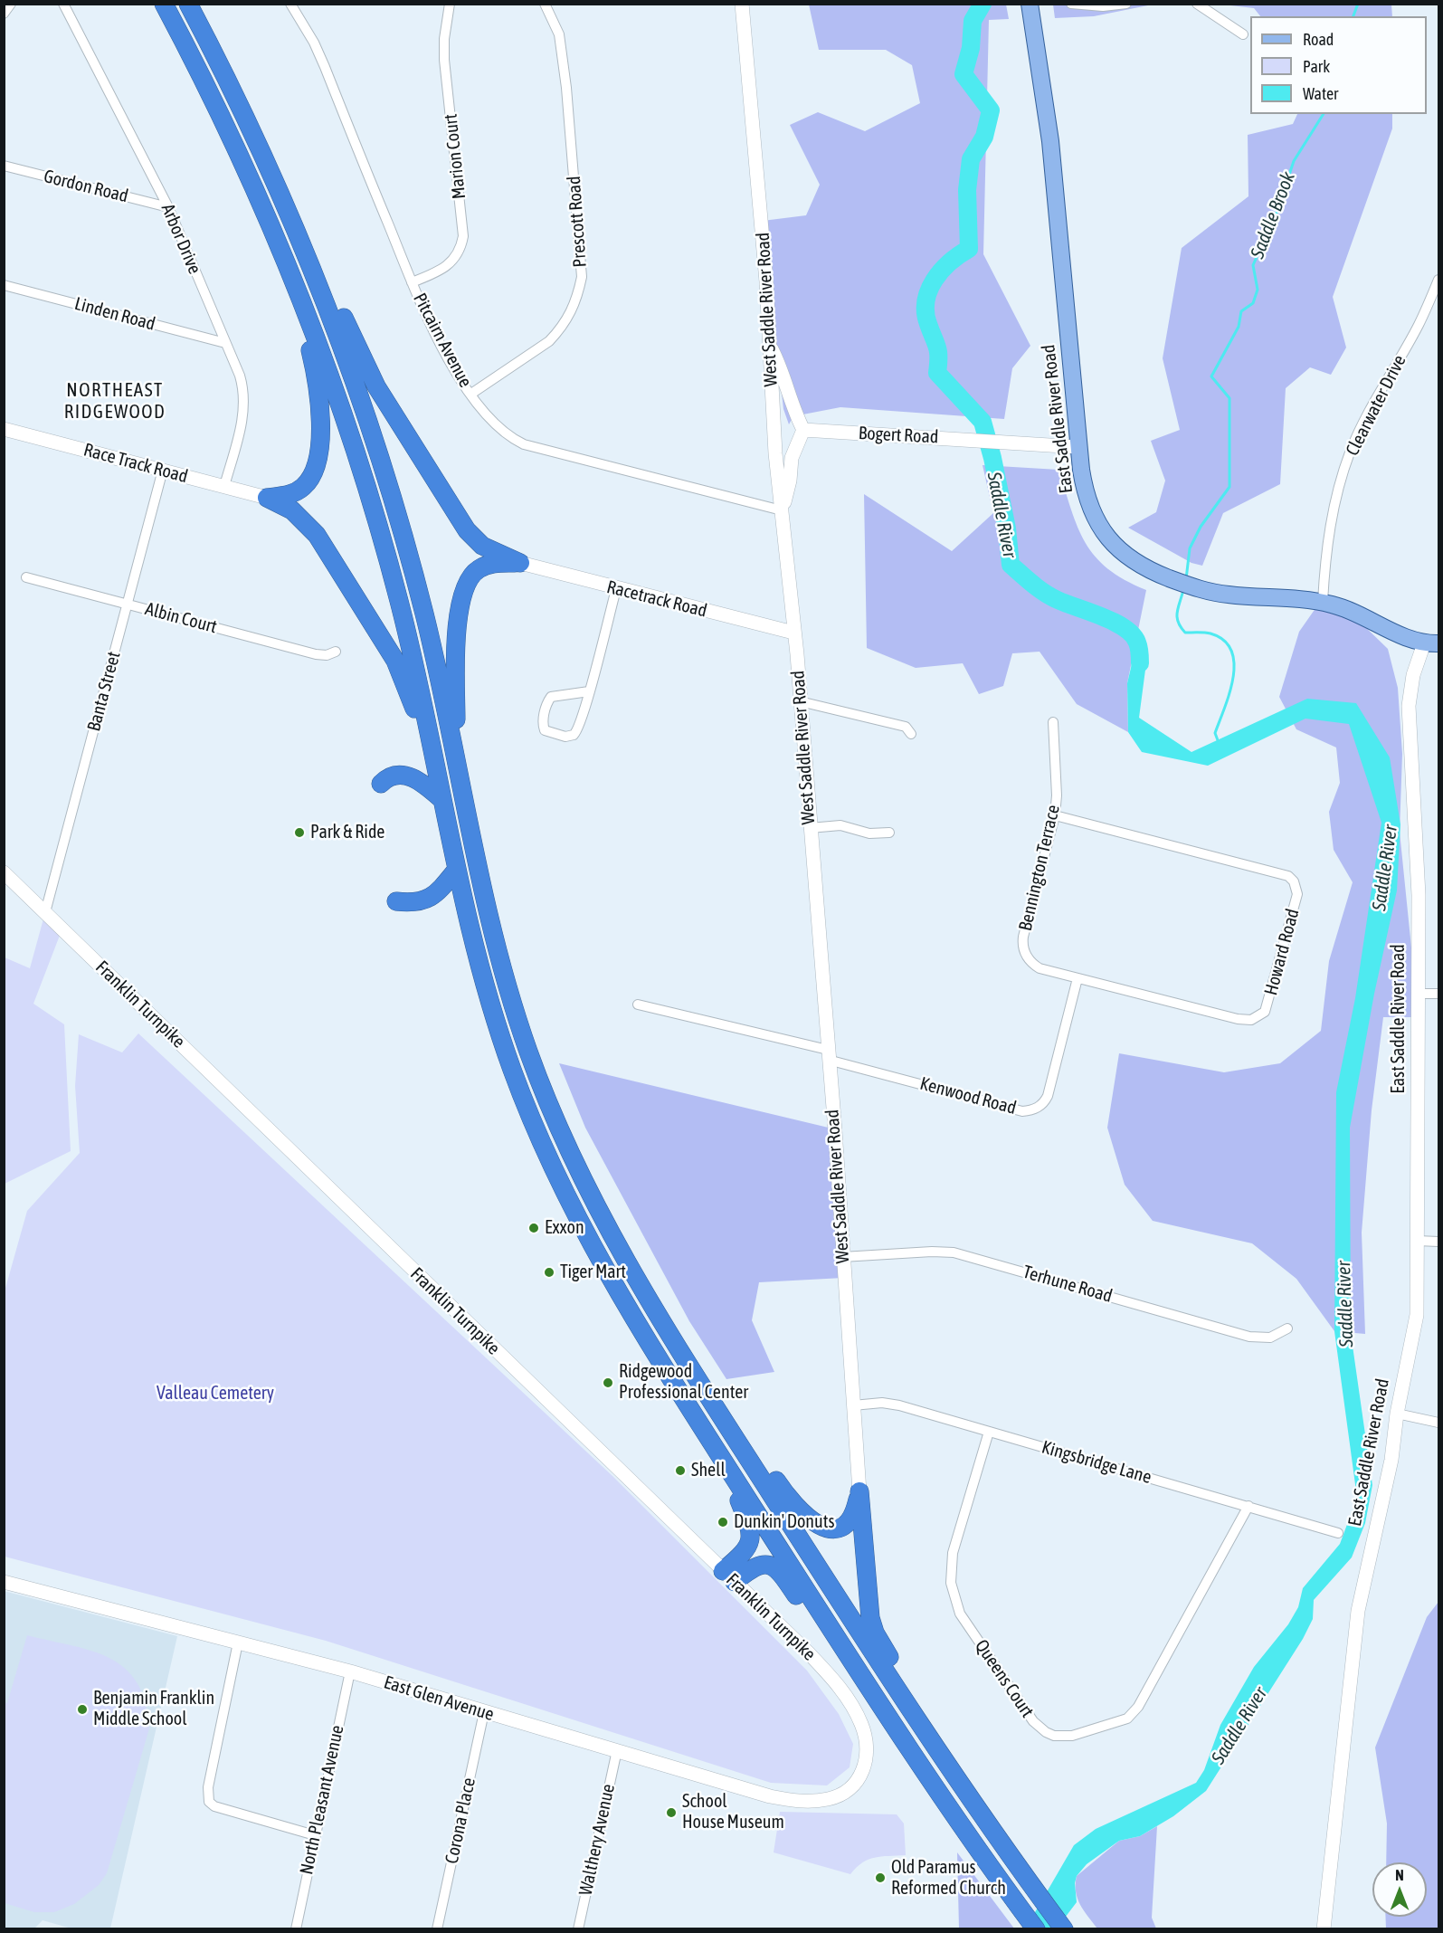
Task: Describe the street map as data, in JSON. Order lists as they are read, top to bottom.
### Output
{
  "streets": {
    "main road": ["East Saddle River Road"],
    "street": [
      "Marion Court",
      "Gordon Road",
      "Prescott Road",
      "Arbor Drive",
      "West Saddle River Road",
      "Linden Road",
      "Pitcairn Avenue",
      "Clearwater Drive",
      "Bogert Road",
      "Race Track Road",
      "Racetrack Road",
      "Albin Court",
      "Banta Street",
      "Bennington Terrace",
      "Howard Road",
      "Franklin Turnpike",
      "Kenwood Road",
      "Terhune Road",
      "Kingsbridge Lane",
      "Queens Court",
      "East Glen Avenue",
      "North Pleasant Avenue",
      "Corona Place",
      "Walthery Avenue"
    ]
  },
  "crossings": [
    ["Marion Court", "Pitcairn Avenue"],
    ["Gordon Road", "Arbor Drive"],
    ["Prescott Road", "Pitcairn Avenue"],
    ["Arbor Drive", "Linden Road"],
    ["Arbor Drive", "Race Track Road"],
    ["West Saddle River Road", "Pitcairn Avenue"],
    ["West Saddle River Road", "Racetrack Road"],
    ["West Saddle River Road", "Kenwood Road"],
    ["West Saddle River Road", "Terhune Road"],
    ["West Saddle River Road", "Kingsbridge Lane"],
    ["Clearwater Drive", "East Saddle River Road"],
    ["East Saddle River Road", "Bogert Road"],
    ["Race Track Road", "Banta Street"],
    ["Albin Court", "Banta Street"],
    ["Banta Street", "Franklin Turnpike"],
    ["Bennington Terrace", "Howard Road"],
    ["Bennington Terrace", "Kenwood Road"],
    ["Howard Road", "Kenwood Road"],
    ["Franklin Turnpike", "East Glen Avenue"],
    ["Kingsbridge Lane", "Queens Court"],
    ["East Glen Avenue", "North Pleasant Avenue"],
    ["East Glen Avenue", "Corona Place"],
    ["East Glen Avenue", "Walthery Avenue"]
  ],
  "districts": ["NORTHEAST RIDGEWOOD"],
  "water": ["Saddle Brook", "Saddle River"],
  "parks": ["Valleau Cemetery"],
  "places": [
    "Park & Ride",
    "Exxon",
    "Tiger Mart",
    "Ridgewood Professional Center",
    "Shell",
    "Dunkin' Donuts",
    "Benjamin Franklin Middle School",
    "School House Museum",
    "Old Paramus Reformed Church"
  ],
  "legend": ["Road", "Park", "Water"],
  "north": "top"
}
